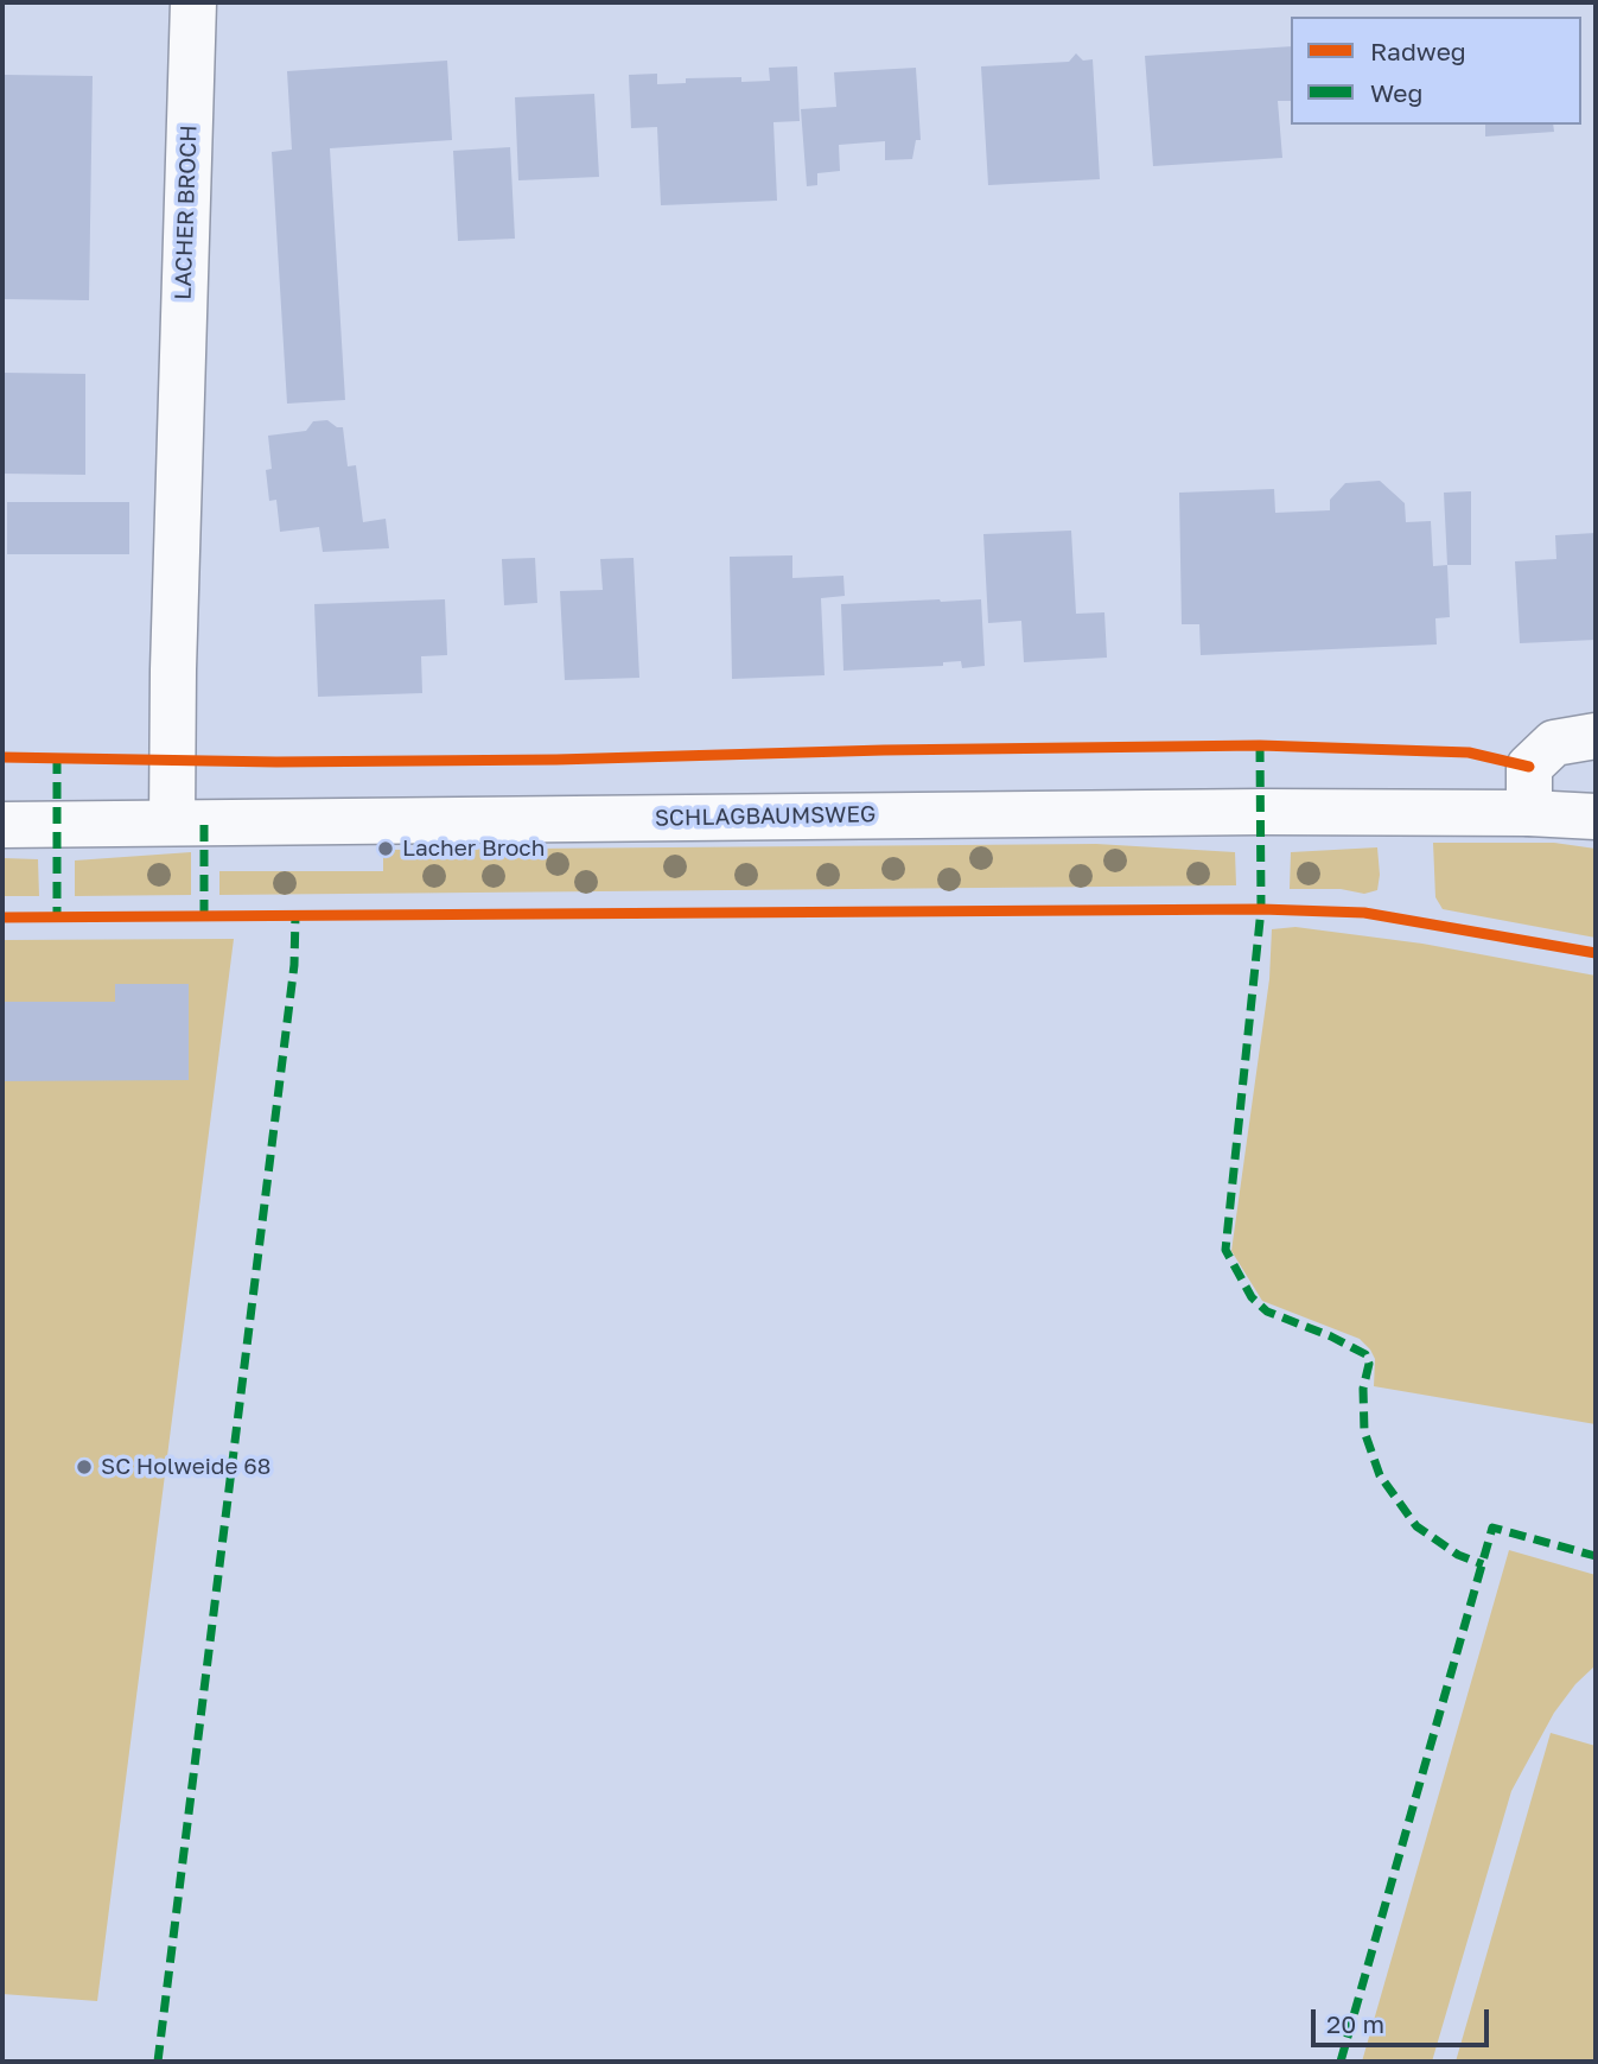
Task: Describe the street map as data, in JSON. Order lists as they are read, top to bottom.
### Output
{
  "streets": {
    "main road": ["LACHER BROCH", "SCHLAGBAUMSWEG"]
  },
  "crossings": [
    ["LACHER BROCH", "SCHLAGBAUMSWEG"]
  ],
  "places": ["Lacher Broch", "SC Holweide 68"],
  "legend": ["Radweg", "Weg"],
  "scale_bar": "20 m"
}
